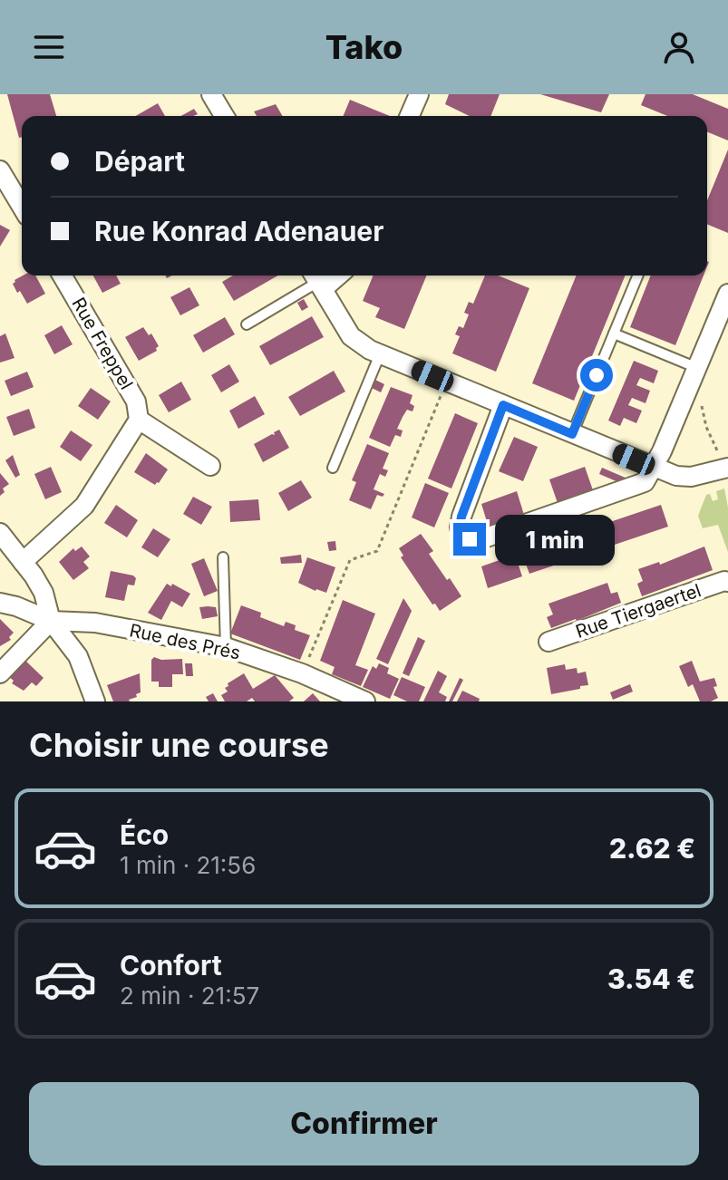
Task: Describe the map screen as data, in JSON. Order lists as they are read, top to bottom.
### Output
{
  "streets": {
    "street": ["Rue Freppel", "Rue Tiergaertel", "Rue des Prés"]
  },
  "page": {
    "header": "Tako",
    "banner": ["Départ", "Rue Konrad Adenauer"],
    "bubble": "1 min",
    "heading": "Choisir une course",
    "list": [
      {
        "name": "Éco",
        "note": "1 min · 21:56",
        "value": "2.62 €"
      },
      {
        "name": "Confort",
        "note": "2 min · 21:57",
        "value": "3.54 €"
      }
    ],
    "buttons": "Confirmer"
  }
}
